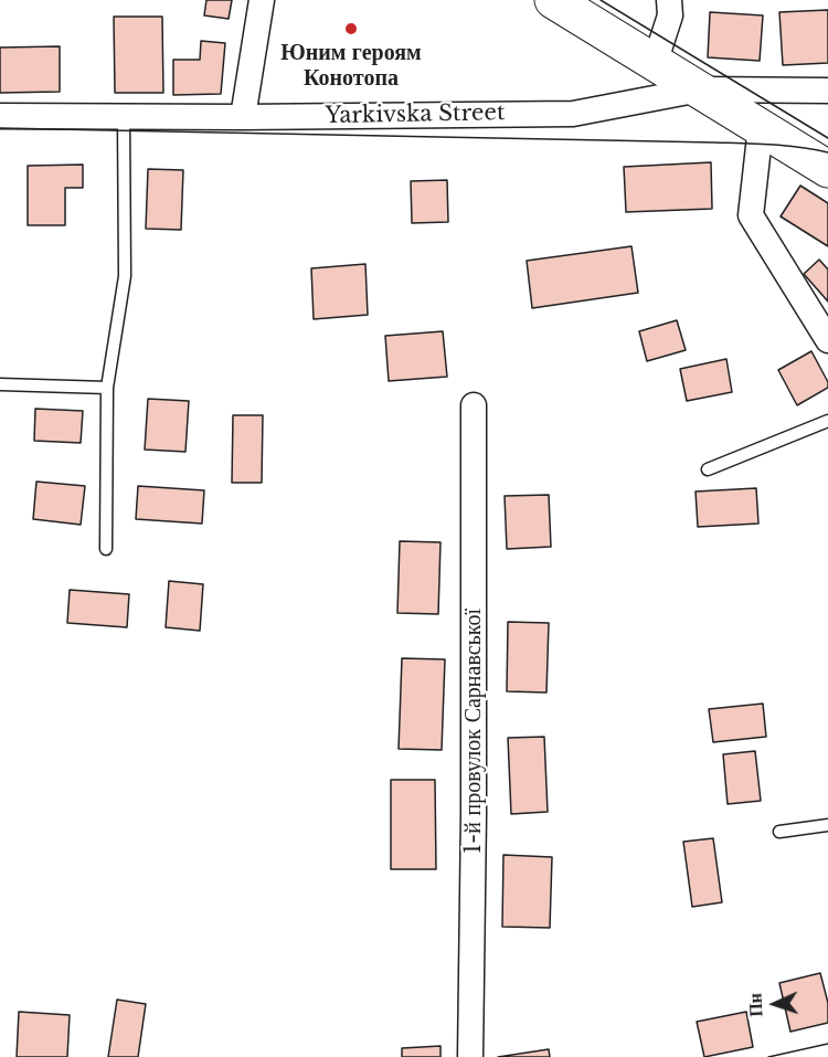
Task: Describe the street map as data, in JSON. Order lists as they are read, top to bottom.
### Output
{
  "streets": {
    "street": ["Yarkivska Street", "1-й провулок Сарнавської"]
  },
  "places": ["Юним героям Конотопа"],
  "north": "left"
}
